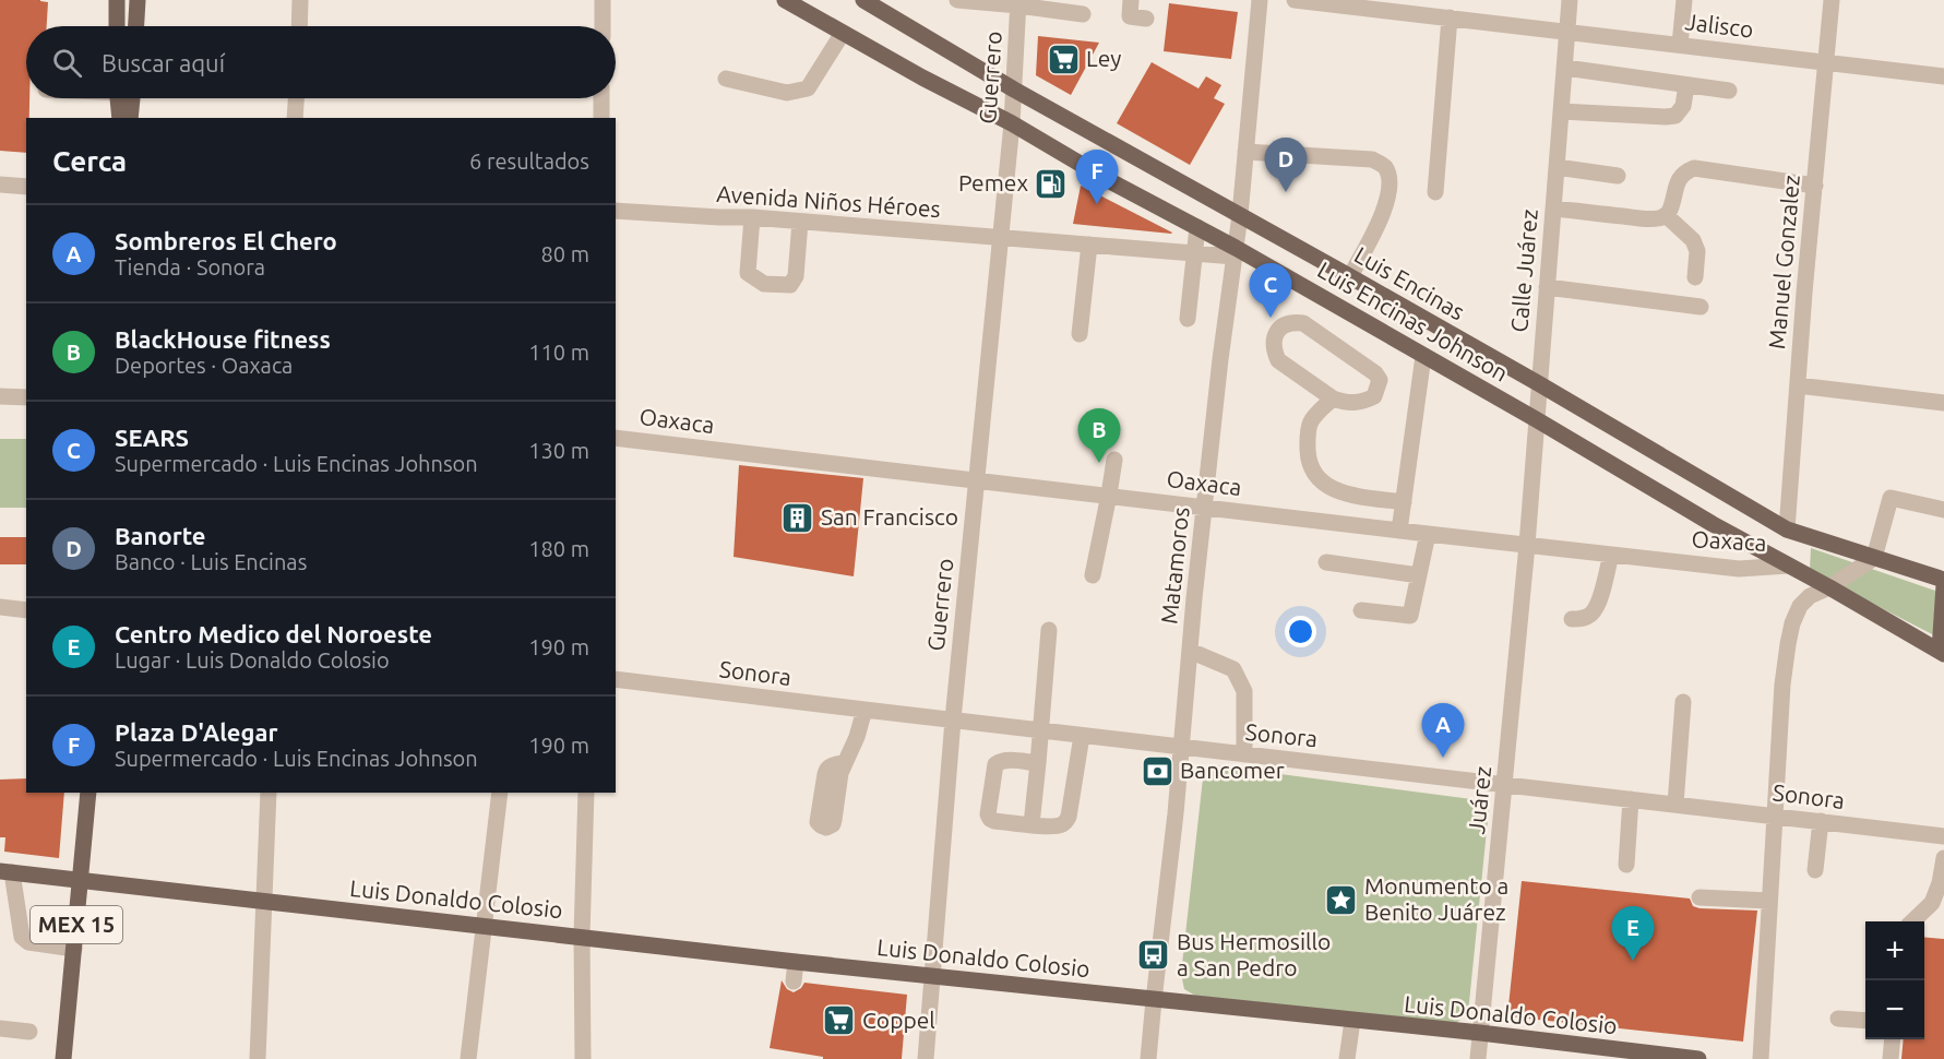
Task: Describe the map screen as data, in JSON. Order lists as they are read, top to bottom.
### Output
{
  "streets": {
    "main road": [
      "Luis Encinas",
      "Luis Encinas Johnson",
      "Luis Donaldo Colosio",
      "MEX 15"
    ],
    "street": [
      "Jalisco",
      "Guerrero",
      "Avenida Niños Héroes",
      "Manuel Gonzalez",
      "Calle Juárez",
      "Oaxaca",
      "Matamoros",
      "Sonora",
      "Juárez"
    ]
  },
  "crossings": [
    ["Jalisco", "Manuel Gonzalez"],
    ["Jalisco", "Calle Juárez"],
    ["Guerrero", "Avenida Niños Héroes"],
    ["Guerrero", "Luis Encinas"],
    ["Guerrero", "Luis Encinas Johnson"],
    ["Guerrero", "Oaxaca"],
    ["Guerrero", "Sonora"],
    ["Guerrero", "Luis Donaldo Colosio"],
    ["Avenida Niños Héroes", "Luis Encinas Johnson"],
    ["Avenida Niños Héroes", "Matamoros"],
    ["Manuel Gonzalez", "Luis Encinas"],
    ["Calle Juárez", "Luis Encinas"],
    ["Calle Juárez", "Luis Encinas Johnson"],
    ["Calle Juárez", "Oaxaca"],
    ["Calle Juárez", "Juárez"],
    ["Luis Encinas", "Matamoros"],
    ["Luis Encinas Johnson", "Oaxaca"],
    ["Luis Encinas Johnson", "Matamoros"],
    ["Oaxaca", "Matamoros"],
    ["Oaxaca", "Juárez"],
    ["Matamoros", "Sonora"],
    ["Matamoros", "Luis Donaldo Colosio"],
    ["Sonora", "Juárez"],
    ["Juárez", "Luis Donaldo Colosio"],
    ["Luis Donaldo Colosio", "MEX 15"]
  ],
  "places": {
    "supermarket": ["Ley", "Coppel"],
    "fuel station": ["Pemex"],
    "building": ["San Francisco"],
    "bank": ["Bancomer"],
    "place": ["Monumento a Benito Juárez"],
    "bus stop": ["Bus Hermosillo a San Pedro"]
  },
  "page": {
    "search": "Buscar aquí",
    "heading": ["Cerca", "6 resultados"],
    "pins": [
      "D",
      "F",
      "C",
      "B",
      "A",
      "E"
    ],
    "list": [
      {
        "mark": "A",
        "name": "Sombreros El Chero",
        "note": "Tienda · Sonora",
        "value": "80 m"
      },
      {
        "mark": "B",
        "name": "BlackHouse fitness",
        "note": "Deportes · Oaxaca",
        "value": "110 m"
      },
      {
        "mark": "C",
        "name": "SEARS",
        "note": "Supermercado · Luis Encinas Johnson",
        "value": "130 m"
      },
      {
        "mark": "D",
        "name": "Banorte",
        "note": "Banco · Luis Encinas",
        "value": "180 m"
      },
      {
        "mark": "E",
        "name": "Centro Medico del Noroeste",
        "note": "Lugar · Luis Donaldo Colosio",
        "value": "190 m"
      },
      {
        "mark": "F",
        "name": "Plaza D'Alegar",
        "note": "Supermercado · Luis Encinas Johnson",
        "value": "190 m"
      }
    ],
    "map_buttons": ["+", "−"]
  }
}
